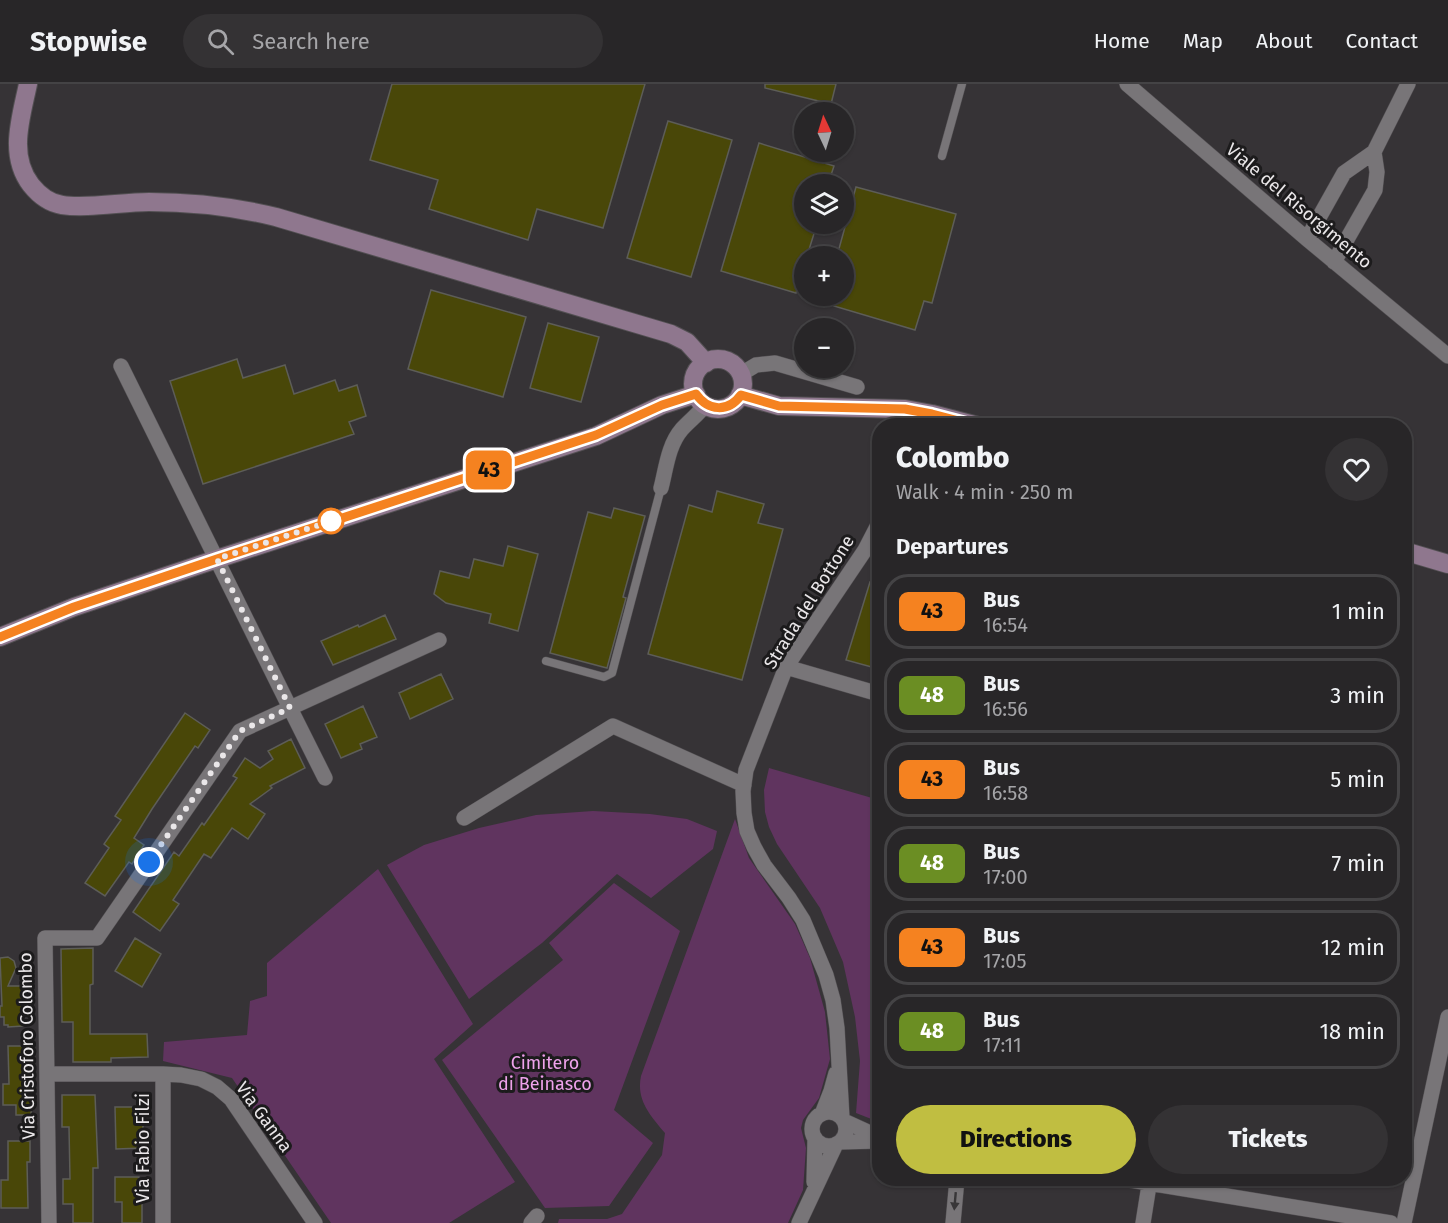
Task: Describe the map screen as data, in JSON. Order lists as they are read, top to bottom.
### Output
{
  "streets": {
    "street": [
      "Viale del Risorgimento",
      "Strada del Bottone",
      "Via Cristoforo Colombo",
      "Via Ganna",
      "Via Fabio Filzi"
    ]
  },
  "crossings": [
    ["Via Cristoforo Colombo", "Via Ganna"],
    ["Via Ganna", "Via Fabio Filzi"]
  ],
  "parks": ["Cimitero di Beinasco"],
  "lines": ["bus line 43"],
  "north": "top",
  "page": {
    "header": "Stopwise",
    "search": "Search here",
    "nav": [
      "Home",
      "Map",
      "About",
      "Contact"
    ],
    "on_map": "43",
    "map_buttons": ["+", "−"],
    "heading": [
      ["Colombo", "Walk · 4 min · 250 m"],
      "Departures"
    ],
    "list": [
      {
        "mark": "43",
        "name": "Bus",
        "note": "16:54",
        "value": "1 min"
      },
      {
        "mark": "48",
        "name": "Bus",
        "note": "16:56",
        "value": "3 min"
      },
      {
        "mark": "43",
        "name": "Bus",
        "note": "16:58",
        "value": "5 min"
      },
      {
        "mark": "48",
        "name": "Bus",
        "note": "17:00",
        "value": "7 min"
      },
      {
        "mark": "43",
        "name": "Bus",
        "note": "17:05",
        "value": "12 min"
      },
      {
        "mark": "48",
        "name": "Bus",
        "note": "17:11",
        "value": "18 min"
      }
    ],
    "buttons": ["Directions", "Tickets"]
  }
}
